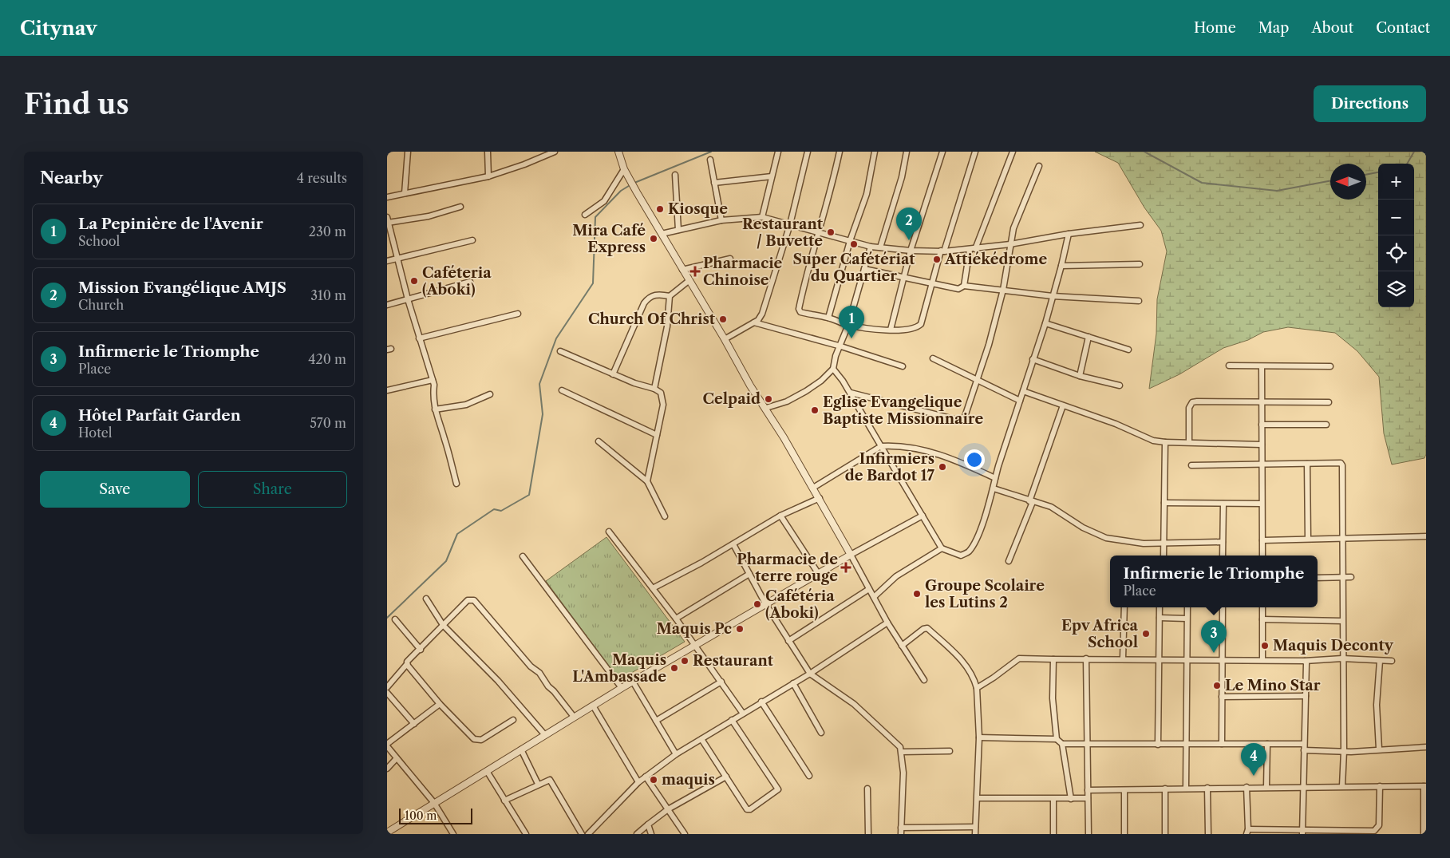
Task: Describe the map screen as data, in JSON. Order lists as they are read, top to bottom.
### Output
{
  "places": {
    "other": [
      "Kiosque",
      "Restaurant / Buvette",
      "Mira Café Express",
      "Super Cafétériat du Quartier",
      "Attiékédrome",
      "Caféteria (Aboki)",
      "Church Of Christ",
      "Celpaid",
      "Eglise Evangelique Baptiste Missionnaire",
      "Infirmiers de Bardot 17",
      "Groupe Scolaire les Lutins 2",
      "Cafétéria (Aboki)",
      "Maquis Pc",
      "Epv Africa School",
      "Maquis Deconty",
      "Restaurant",
      "Maquis L'Ambassade",
      "Le Mino Star",
      "maquis"
    ],
    "health": ["Pharmacie Chinoise", "Pharmacie de terre rouge"]
  },
  "scale_bar": "100 m",
  "north": "left",
  "page": {
    "header": "Citynav",
    "nav": [
      "Home",
      "Map",
      "About",
      "Contact"
    ],
    "buttons": [
      "Directions",
      ["Save", "Share"]
    ],
    "title": "Find us",
    "heading": ["Nearby", "4 results"],
    "map_buttons": ["+", "−"],
    "list": [
      {
        "mark": "1",
        "name": "La Pepinière de l'Avenir",
        "note": "School",
        "value": "230 m"
      },
      {
        "mark": "2",
        "name": "Mission Evangélique AMJS",
        "note": "Church",
        "value": "310 m"
      },
      {
        "mark": "3",
        "name": "Infirmerie le Triomphe",
        "note": "Place",
        "value": "420 m"
      },
      {
        "mark": "4",
        "name": "Hôtel Parfait Garden",
        "note": "Hotel",
        "value": "570 m"
      }
    ],
    "pins": [
      "2",
      "1",
      "3",
      "4"
    ],
    "popup": ["Infirmerie le Triomphe", "Place"],
    "scale": "100 m"
  }
}
